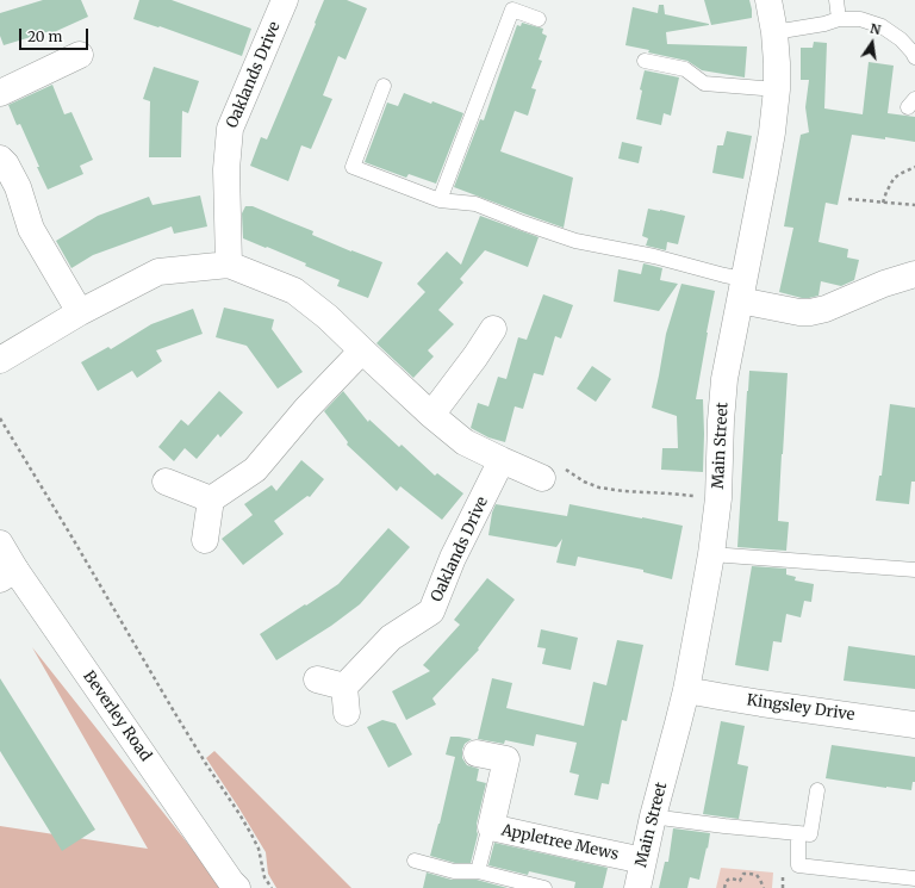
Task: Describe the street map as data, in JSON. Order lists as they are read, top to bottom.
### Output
{
  "streets": {
    "street": [
      "Oaklands Drive",
      "Main Street",
      "Kingsley Drive",
      "Beverley Road",
      "Appletree Mews"
    ]
  },
  "crossings": [
    ["Main Street", "Kingsley Drive"],
    ["Main Street", "Appletree Mews"]
  ],
  "scale_bar": "20 m",
  "north": "top"
}
